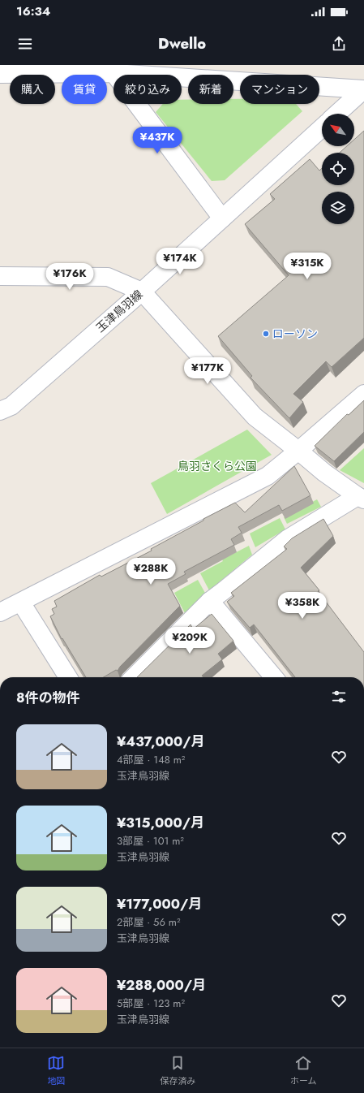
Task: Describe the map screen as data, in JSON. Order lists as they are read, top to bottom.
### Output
{
  "streets": {
    "street": ["玉津鳥羽線"]
  },
  "parks": ["鳥羽さくら公園"],
  "places": ["ローソン"],
  "north": "top left",
  "page": {
    "status": "16:34",
    "header": "Dwello",
    "chip": [
      "購入",
      "賃貸",
      "絞り込み",
      "新着",
      "マンション"
    ],
    "price": [
      "¥437K",
      "¥174K",
      "¥315K",
      "¥176K",
      "¥177K",
      "¥288K",
      "¥358K",
      "¥209K"
    ],
    "heading": "8件の物件",
    "list": [
      {
        "name": "¥437,000/月",
        "note": "4部屋 · 148 m² · 玉津鳥羽線"
      },
      {
        "name": "¥315,000/月",
        "note": "3部屋 · 101 m² · 玉津鳥羽線"
      },
      {
        "name": "¥177,000/月",
        "note": "2部屋 · 56 m² · 玉津鳥羽線"
      },
      {
        "name": "¥288,000/月",
        "note": "5部屋 · 123 m² · 玉津鳥羽線"
      }
    ],
    "tabs": ["地図", "保存済み", "ホーム"]
  }
}
